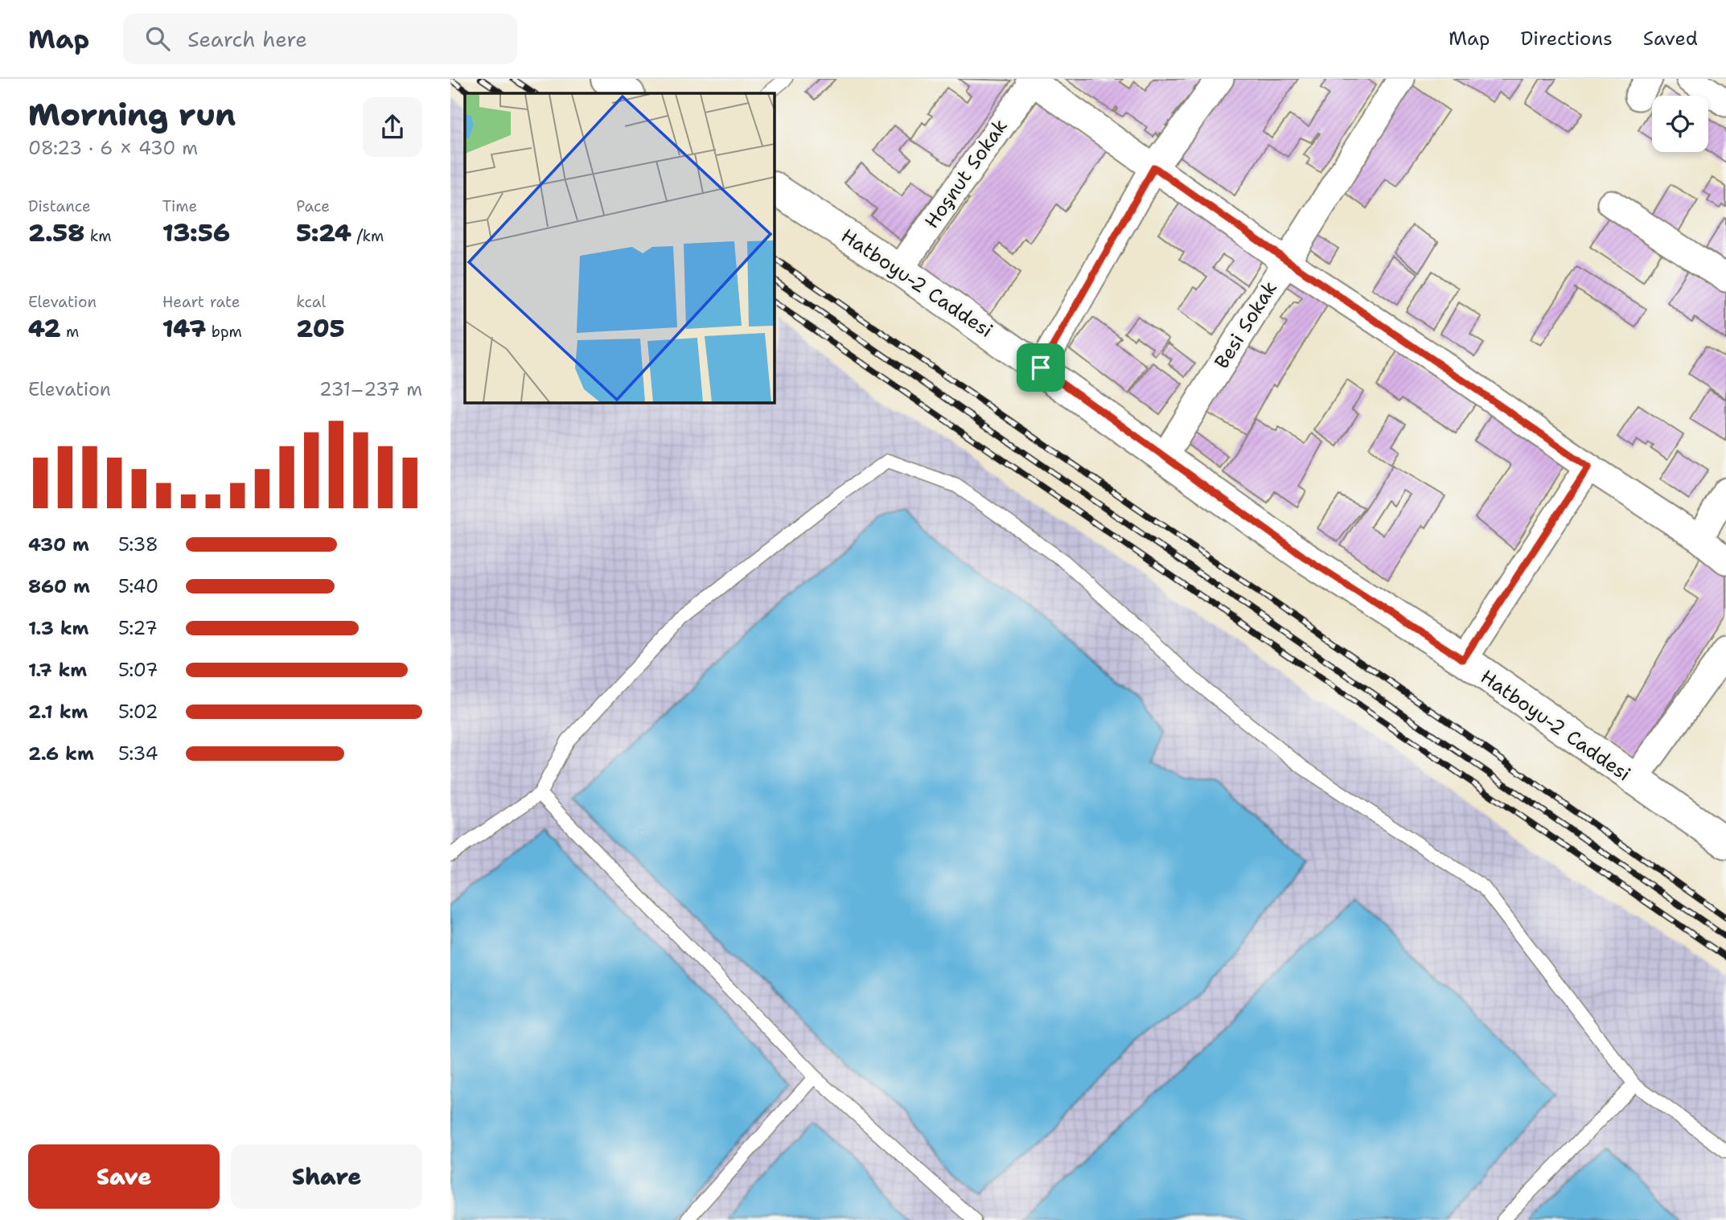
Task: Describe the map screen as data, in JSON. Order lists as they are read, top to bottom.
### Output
{
  "streets": {
    "main road": ["Hatboyu-2 Caddesi"],
    "street": ["Hoşnut Sokak", "Besi Sokak"]
  },
  "crossings": [
    ["Hoşnut Sokak", "Hatboyu-2 Caddesi"],
    ["Hatboyu-2 Caddesi", "Besi Sokak"]
  ],
  "page": {
    "header": "Map",
    "search": "Search here",
    "nav": ["Map", "Directions", "Saved"],
    "heading": ["Morning run", "08:23 · 6 × 430 m"],
    "stats": [
      ["Distance", "2.58 km"],
      ["Time", "13:56"],
      ["Pace", "5:24 /km"],
      ["Elevation", "42 m"],
      ["Heart rate", "147 bpm"],
      ["kcal", "205"]
    ],
    "chart": ["Elevation", "231–237 m"],
    "list": [
      {
        "name": "430 m",
        "note": "5:38"
      },
      {
        "name": "860 m",
        "note": "5:40"
      },
      {
        "name": "1.3 km",
        "note": "5:27"
      },
      {
        "name": "1.7 km",
        "note": "5:07"
      },
      {
        "name": "2.1 km",
        "note": "5:02"
      },
      {
        "name": "2.6 km",
        "note": "5:34"
      }
    ],
    "buttons": ["Save", "Share"]
  }
}
